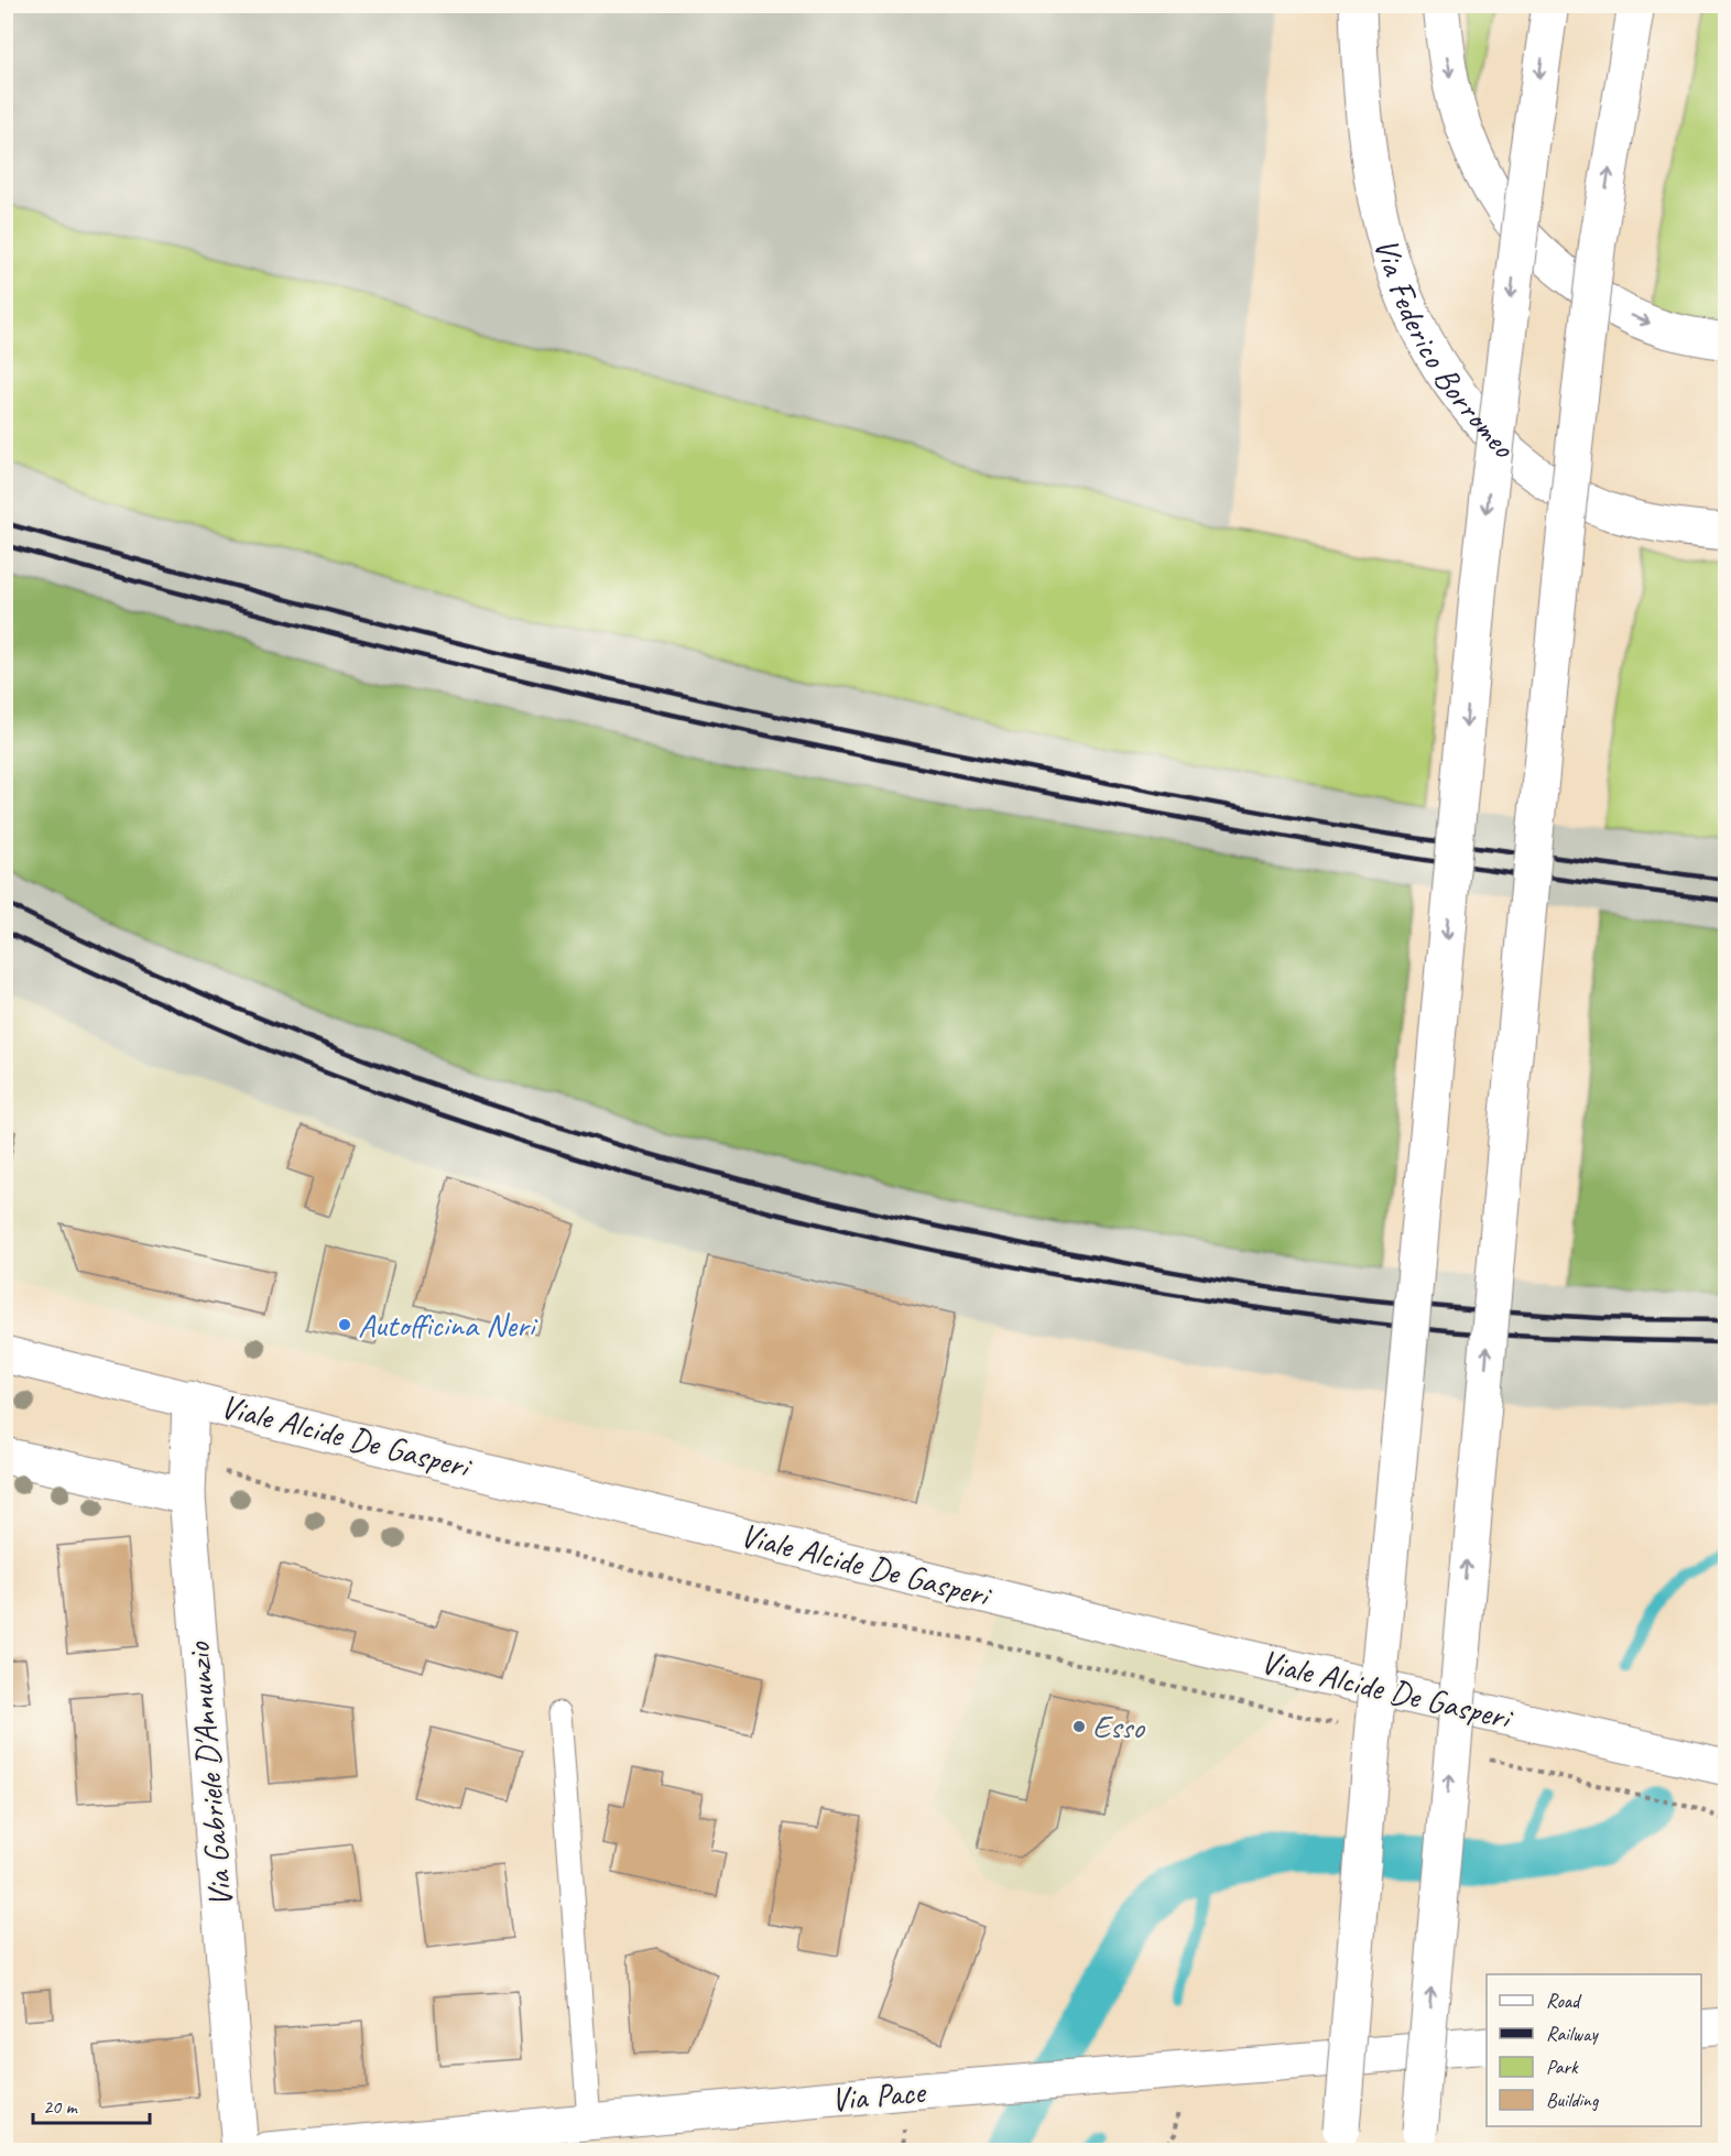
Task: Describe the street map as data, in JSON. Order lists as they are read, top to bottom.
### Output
{
  "streets": {
    "main road": [
      "Via Federico Borromeo",
      "Viale Alcide De Gasperi",
      "Via Gabriele D'Annunzio",
      "Via Pace"
    ]
  },
  "crossings": [
    ["Viale Alcide De Gasperi", "Via Gabriele D'Annunzio"]
  ],
  "places": ["Autofficina Neri", "Esso"],
  "legend": [
    "Road",
    "Railway",
    "Park",
    "Building"
  ],
  "scale_bar": "20 m"
}
